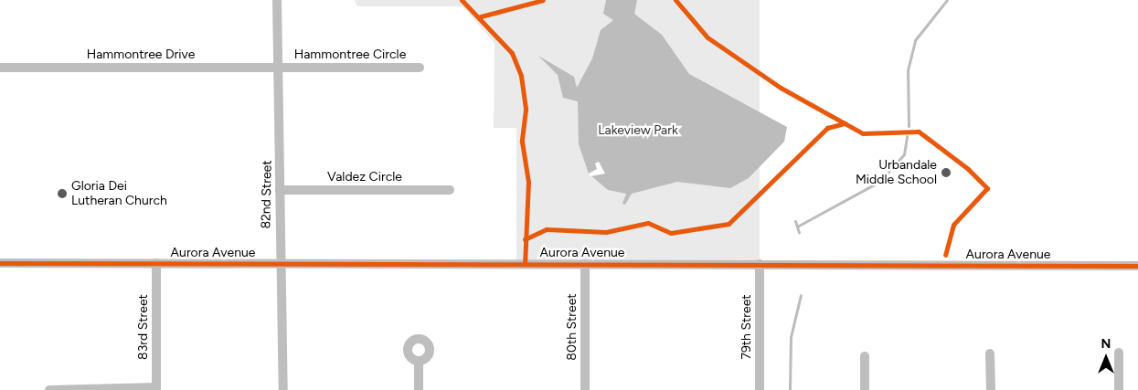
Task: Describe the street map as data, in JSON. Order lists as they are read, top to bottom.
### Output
{
  "streets": {
    "street": [
      "Hammontree Drive",
      "Hammontree Circle",
      "Valdez Circle",
      "82nd Street",
      "Aurora Avenue",
      "83rd Street",
      "80th Street",
      "79th Street"
    ]
  },
  "crossings": [
    ["Hammontree Drive", "Hammontree Circle"],
    ["Hammontree Drive", "82nd Street"],
    ["Hammontree Circle", "82nd Street"],
    ["Valdez Circle", "82nd Street"],
    ["82nd Street", "Aurora Avenue"],
    ["Aurora Avenue", "83rd Street"],
    ["Aurora Avenue", "80th Street"],
    ["Aurora Avenue", "79th Street"]
  ],
  "parks": ["Lakeview Park"],
  "places": ["Urbandale Middle School", "Gloria Dei Lutheran Church"],
  "north": "top"
}
